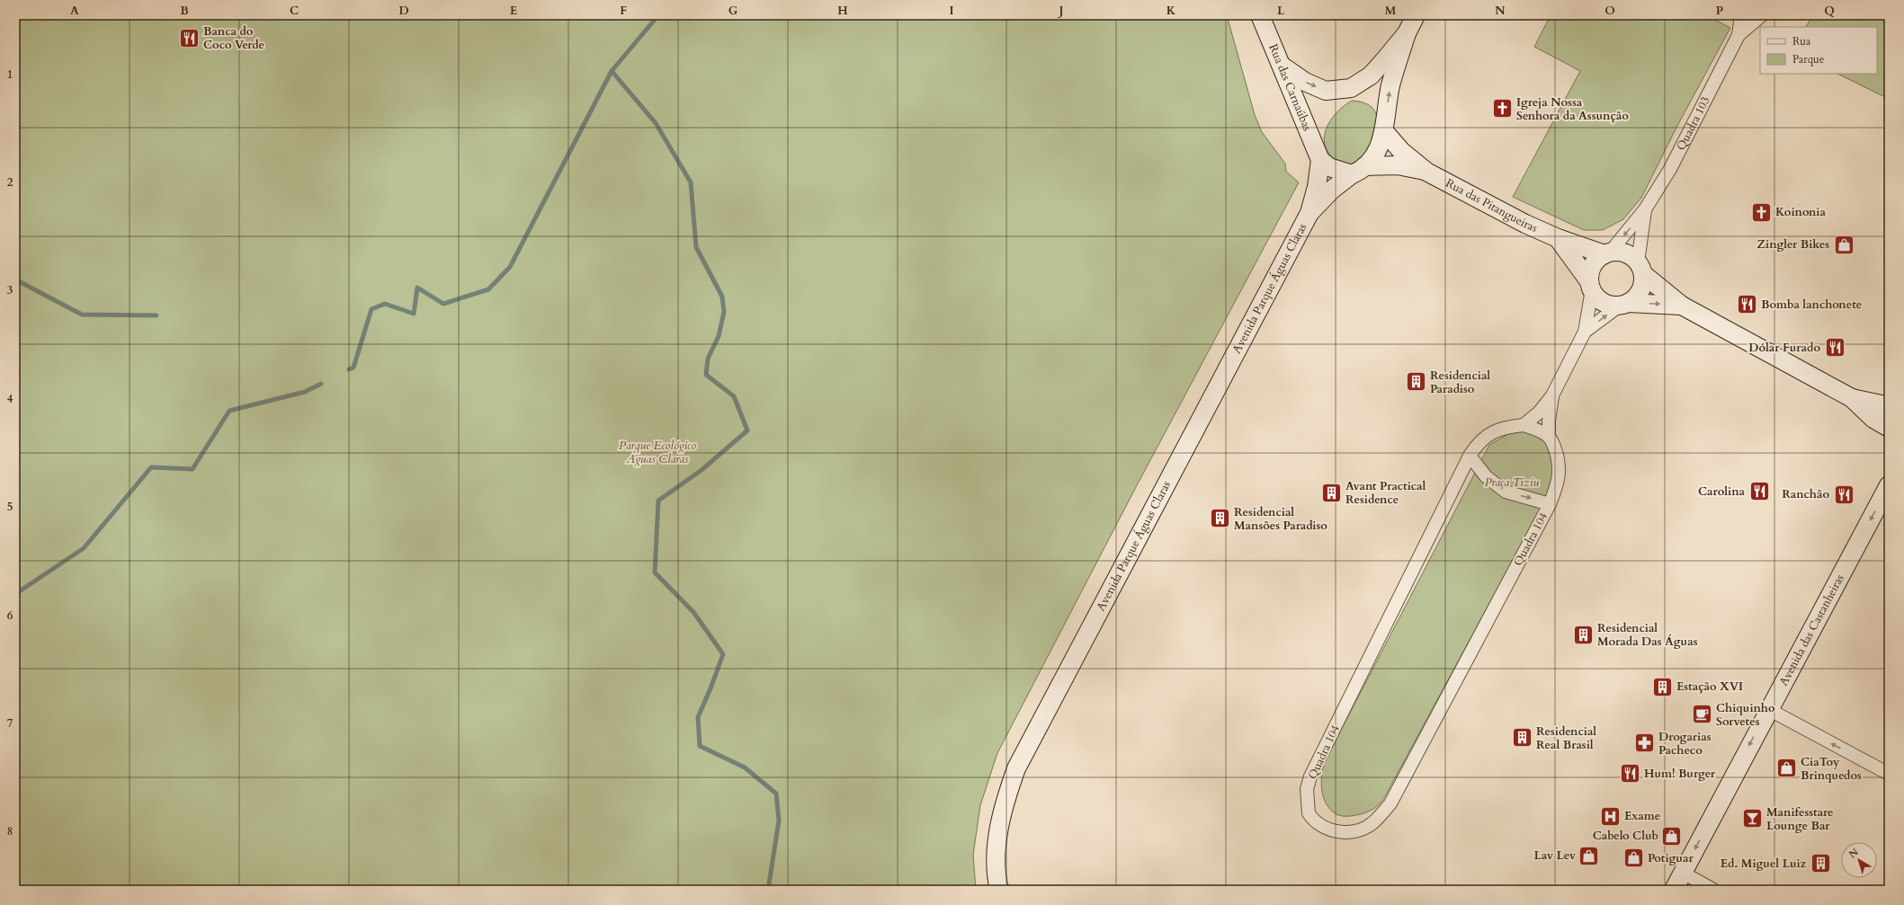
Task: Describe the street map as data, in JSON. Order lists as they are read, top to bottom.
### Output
{
  "streets": {
    "street": [
      "Rua das Carnaúbas",
      "Quadra 103",
      "Rua das Pitangueiras",
      "Avenida Parque Águas Claras",
      "Quadra 104",
      "Avenida das Castanheiras"
    ]
  },
  "crossings": [
    ["Rua das Carnaúbas", "Rua das Pitangueiras"],
    ["Rua das Carnaúbas", "Avenida Parque Águas Claras"],
    ["Quadra 103", "Rua das Pitangueiras"],
    ["Quadra 103", "Quadra 104"],
    ["Rua das Pitangueiras", "Avenida Parque Águas Claras"],
    ["Rua das Pitangueiras", "Quadra 104"]
  ],
  "one_way": ["Avenida das Castanheiras"],
  "parks": ["Parque Ecológico Águas Claras", "Praça Tiziu"],
  "places": {
    "restaurant": [
      "Banca do Coco Verde",
      "Bomba lanchonete",
      "Dólar Furado",
      "Carolina",
      "Ranchão",
      "Hum! Burger"
    ],
    "church": ["Igreja Nossa Senhora da Assunção", "Koinonia"],
    "shop": [
      "Zingler Bikes",
      "CiaToy Brinquedos",
      "Cabelo Club",
      "Lav Lev",
      "Potiguar"
    ],
    "building": [
      "Residencial Paradiso",
      "Avant Practical Residence",
      "Residencial Mansões Paradiso",
      "Residencial Morada Das Águas",
      "Estação XVI",
      "Residencial Real Brasil",
      "Ed. Miguel Luiz"
    ],
    "cafe": ["Chiquinho Sorvetes"],
    "pharmacy": ["Drogarias Pacheco"],
    "hospital": ["Exame"],
    "bar": ["Manifesstare Lounge Bar"]
  },
  "legend": ["Rua", "Parque"],
  "north": "top left",
  "grid": {
    "columns": [
      "A",
      "B",
      "C",
      "D",
      "E",
      "F",
      "G",
      "H",
      "I",
      "J",
      "K",
      "L",
      "M",
      "N",
      "O",
      "P",
      "Q"
    ],
    "rows": [
      "1",
      "2",
      "3",
      "4",
      "5",
      "6",
      "7",
      "8"
    ]
  }
}
